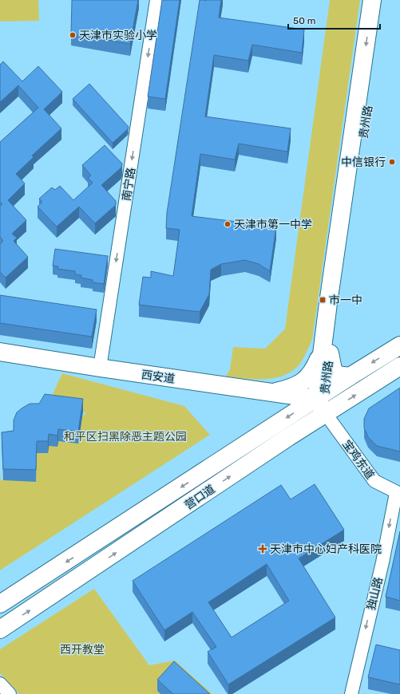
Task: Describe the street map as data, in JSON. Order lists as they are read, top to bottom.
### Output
{
  "streets": {
    "street": [
      "贵州路",
      "南宁路",
      "西安道",
      "宝鸡东道",
      "营口道",
      "独山路"
    ]
  },
  "crossings": [
    ["贵州路", "西安道"],
    ["贵州路", "宝鸡东道"],
    ["贵州路", "营口道"],
    ["南宁路", "西安道"],
    ["西安道", "营口道"],
    ["宝鸡东道", "营口道"],
    ["宝鸡东道", "独山路"]
  ],
  "one_way": ["南宁路", "独山路"],
  "parks": ["和平区扫黑除恶主题公园", "西开教堂"],
  "places": {
    "other": ["天津市实验小学", "中信银行", "天津市第一中学"],
    "transit": ["市一中"],
    "health": ["天津市中心妇产科医院"]
  },
  "scale_bar": "50 m"
}
